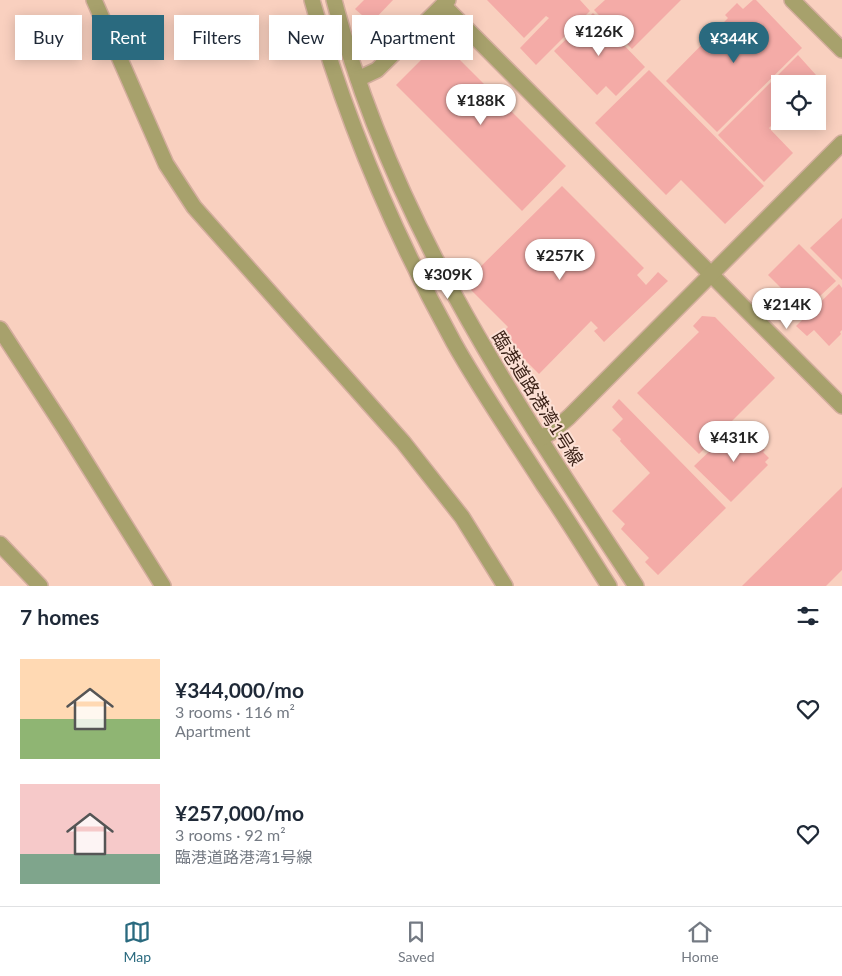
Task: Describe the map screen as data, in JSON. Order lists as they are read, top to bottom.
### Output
{
  "streets": {
    "street": ["臨港道路港湾1号線"]
  },
  "page": {
    "price": [
      "¥126K",
      "¥344K",
      "¥188K",
      "¥257K",
      "¥309K",
      "¥214K",
      "¥431K"
    ],
    "chip": [
      "Buy",
      "Rent",
      "Filters",
      "New",
      "Apartment"
    ],
    "heading": "7 homes",
    "list": [
      {
        "name": "¥344,000/mo",
        "note": "3 rooms · 116 m² · Apartment"
      },
      {
        "name": "¥257,000/mo",
        "note": "3 rooms · 92 m² · 臨港道路港湾1号線"
      }
    ],
    "tabs": ["Map", "Saved", "Home"]
  }
}
